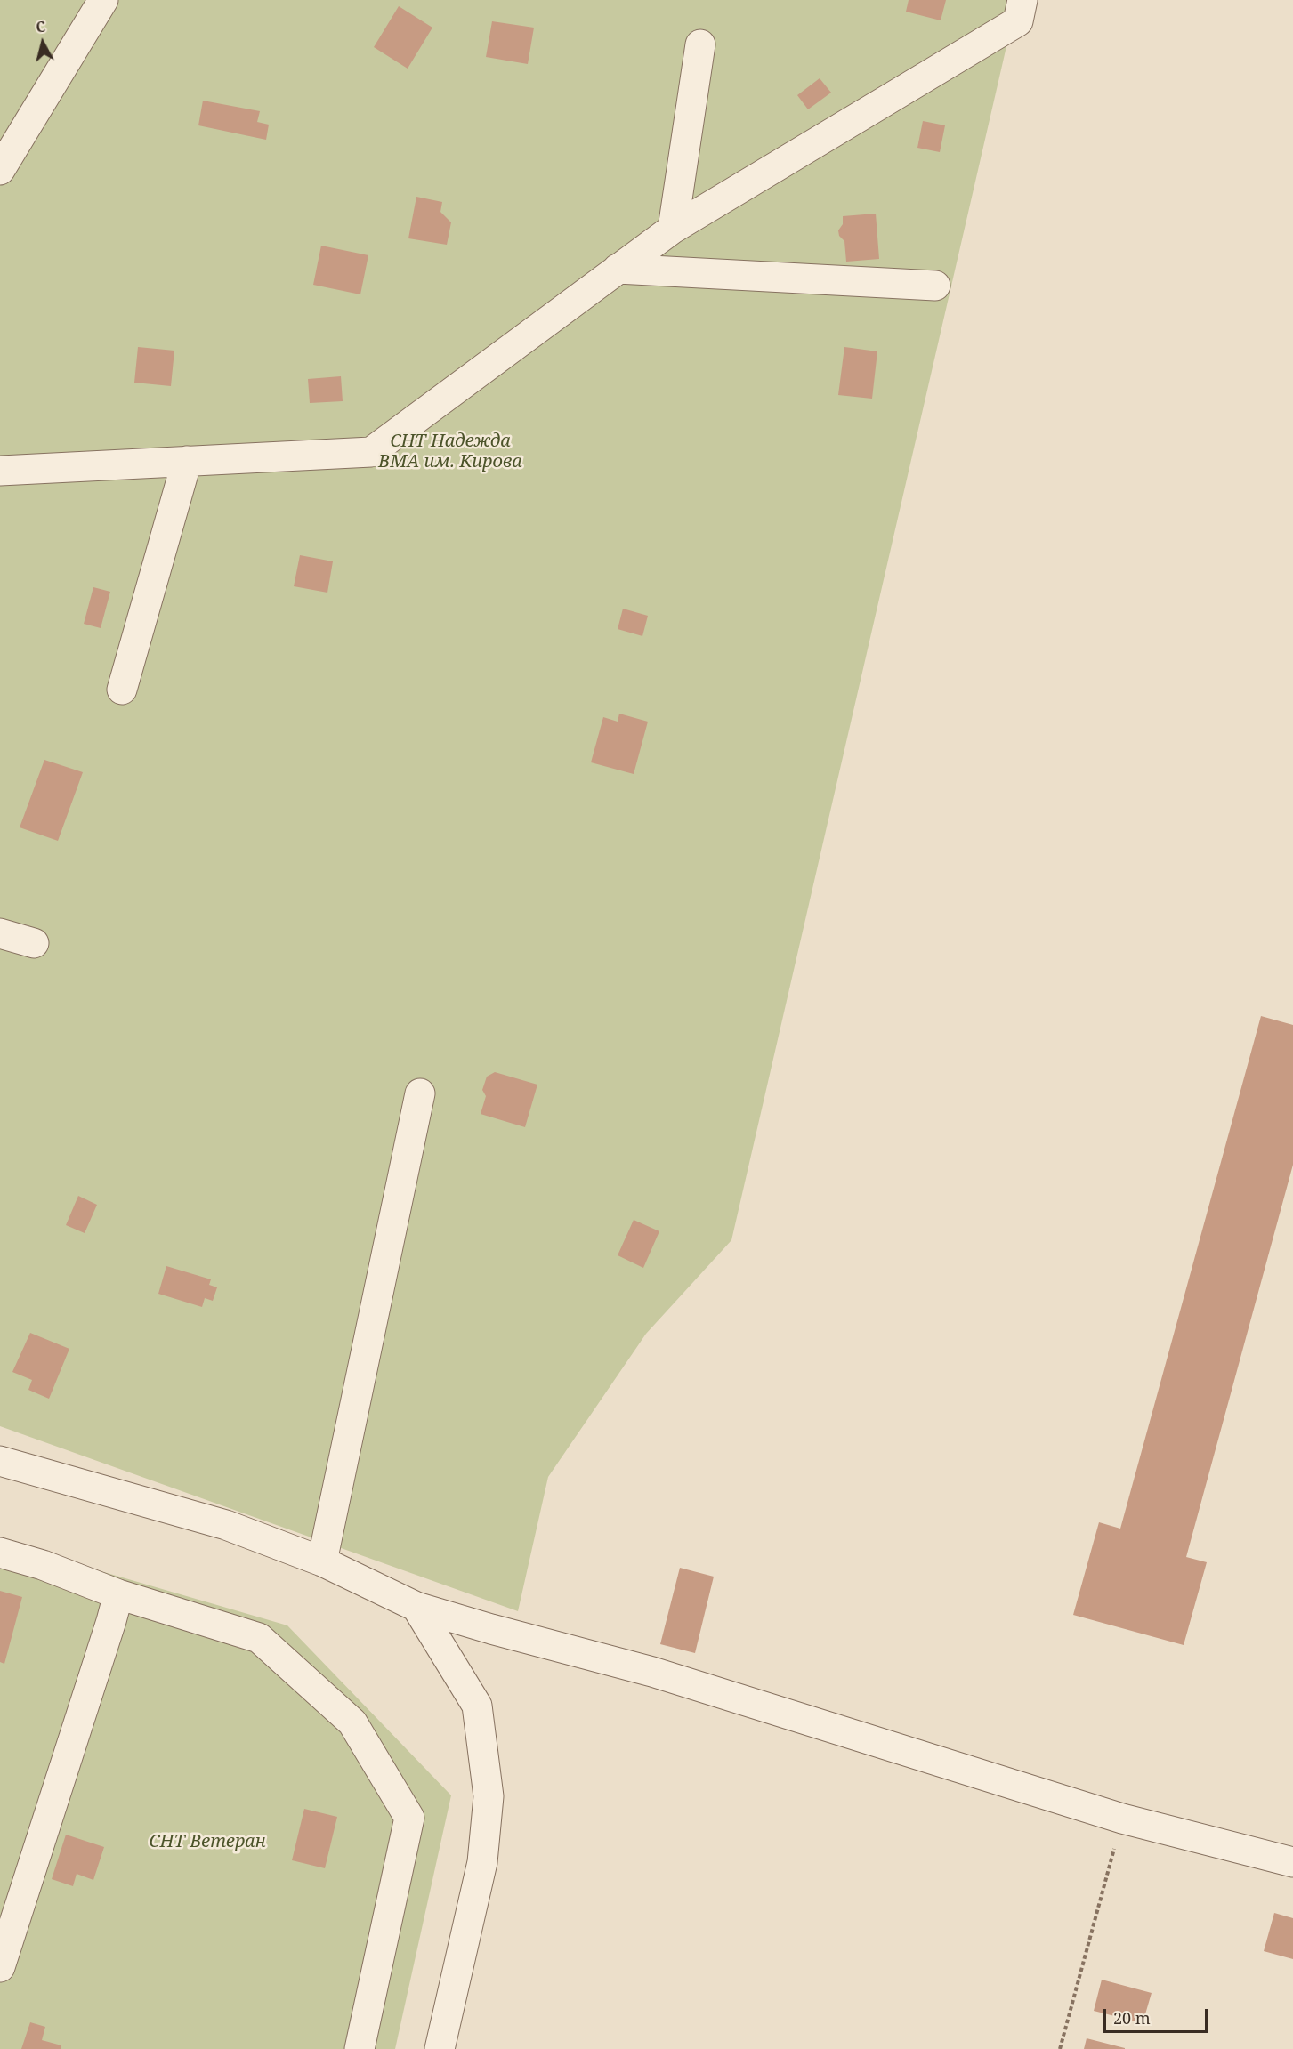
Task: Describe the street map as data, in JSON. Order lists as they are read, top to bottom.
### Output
{
  "parks": ["СНТ Надежда ВМА им. Кирова", "СНТ Ветеран"],
  "scale_bar": "20 m",
  "north": "top"
}
